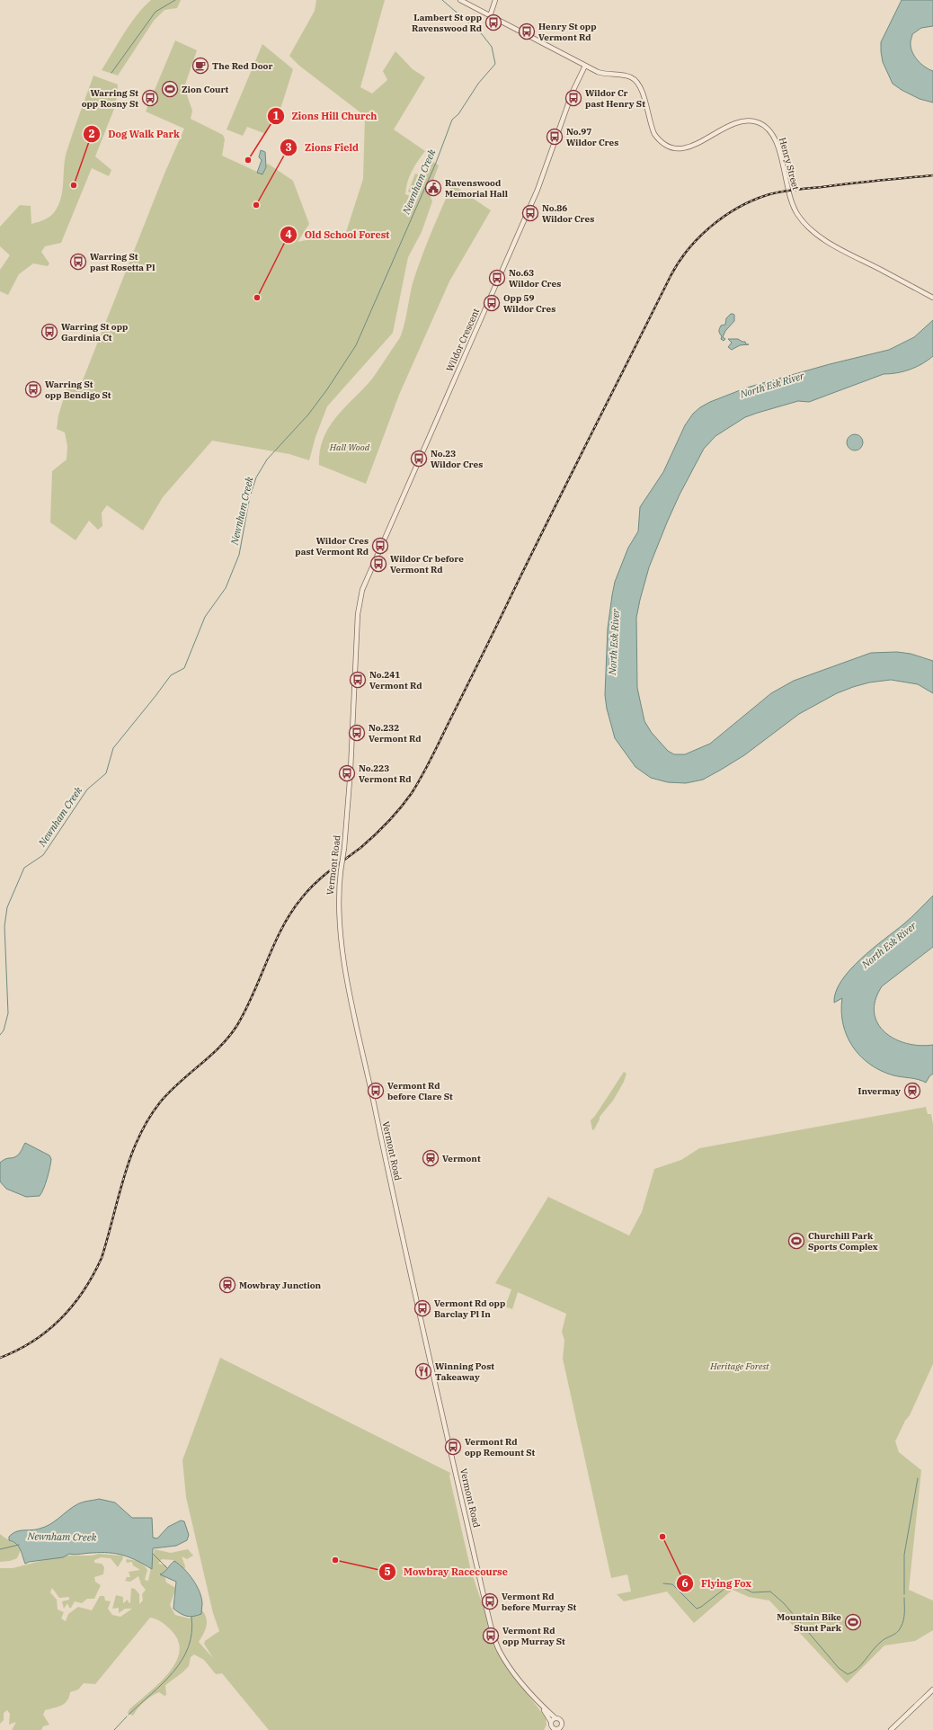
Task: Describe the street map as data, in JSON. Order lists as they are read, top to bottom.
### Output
{
  "streets": {
    "street": ["Henry Street", "Wildor Crescent", "Vermont Road"]
  },
  "crossings": [
    ["Henry Street", "Wildor Crescent"],
    ["Wildor Crescent", "Vermont Road"]
  ],
  "water": ["Newnham Creek", "North Esk River"],
  "parks": ["Hall Wood", "Heritage Forest"],
  "places": {
    "bus stop": [
      "Lambert St opp Ravenswood Rd",
      "Henry St opp Vermont Rd",
      "Warring St opp Rosny St",
      "Wildor Cr past Henry St",
      "No.97 Wildor Cres",
      "No.86 Wildor Cres",
      "Warring St past Rosetta Pl",
      "No.63 Wildor Cres",
      "Opp 59 Wildor Cres",
      "Warring St opp Gardinia Ct",
      "Warring St opp Bendigo St",
      "No.23 Wildor Cres",
      "Wildor Cres past Vermont Rd",
      "Wildor Cr before Vermont Rd",
      "No.241 Vermont Rd",
      "No.232 Vermont Rd",
      "No.223 Vermont Rd",
      "Vermont Rd before Clare St",
      "Vermont Rd opp Barclay Pl In",
      "Vermont Rd opp Remount St",
      "Vermont Rd before Murray St",
      "Vermont Rd opp Murray St"
    ],
    "cafe": ["The Red Door"],
    "sports": ["Zion Court", "Churchill Park Sports Complex", "Mountain Bike Stunt Park"],
    "other": [
      "Zions Hill Church",
      "Dog Walk Park",
      "Zions Field",
      "Old School Forest",
      "Flying Fox",
      "Mowbray Racecourse"
    ],
    "public building": ["Ravenswood Memorial Hall"],
    "station": ["Invermay", "Vermont", "Mowbray Junction"],
    "restaurant": ["Winning Post Takeaway"]
  }
}
